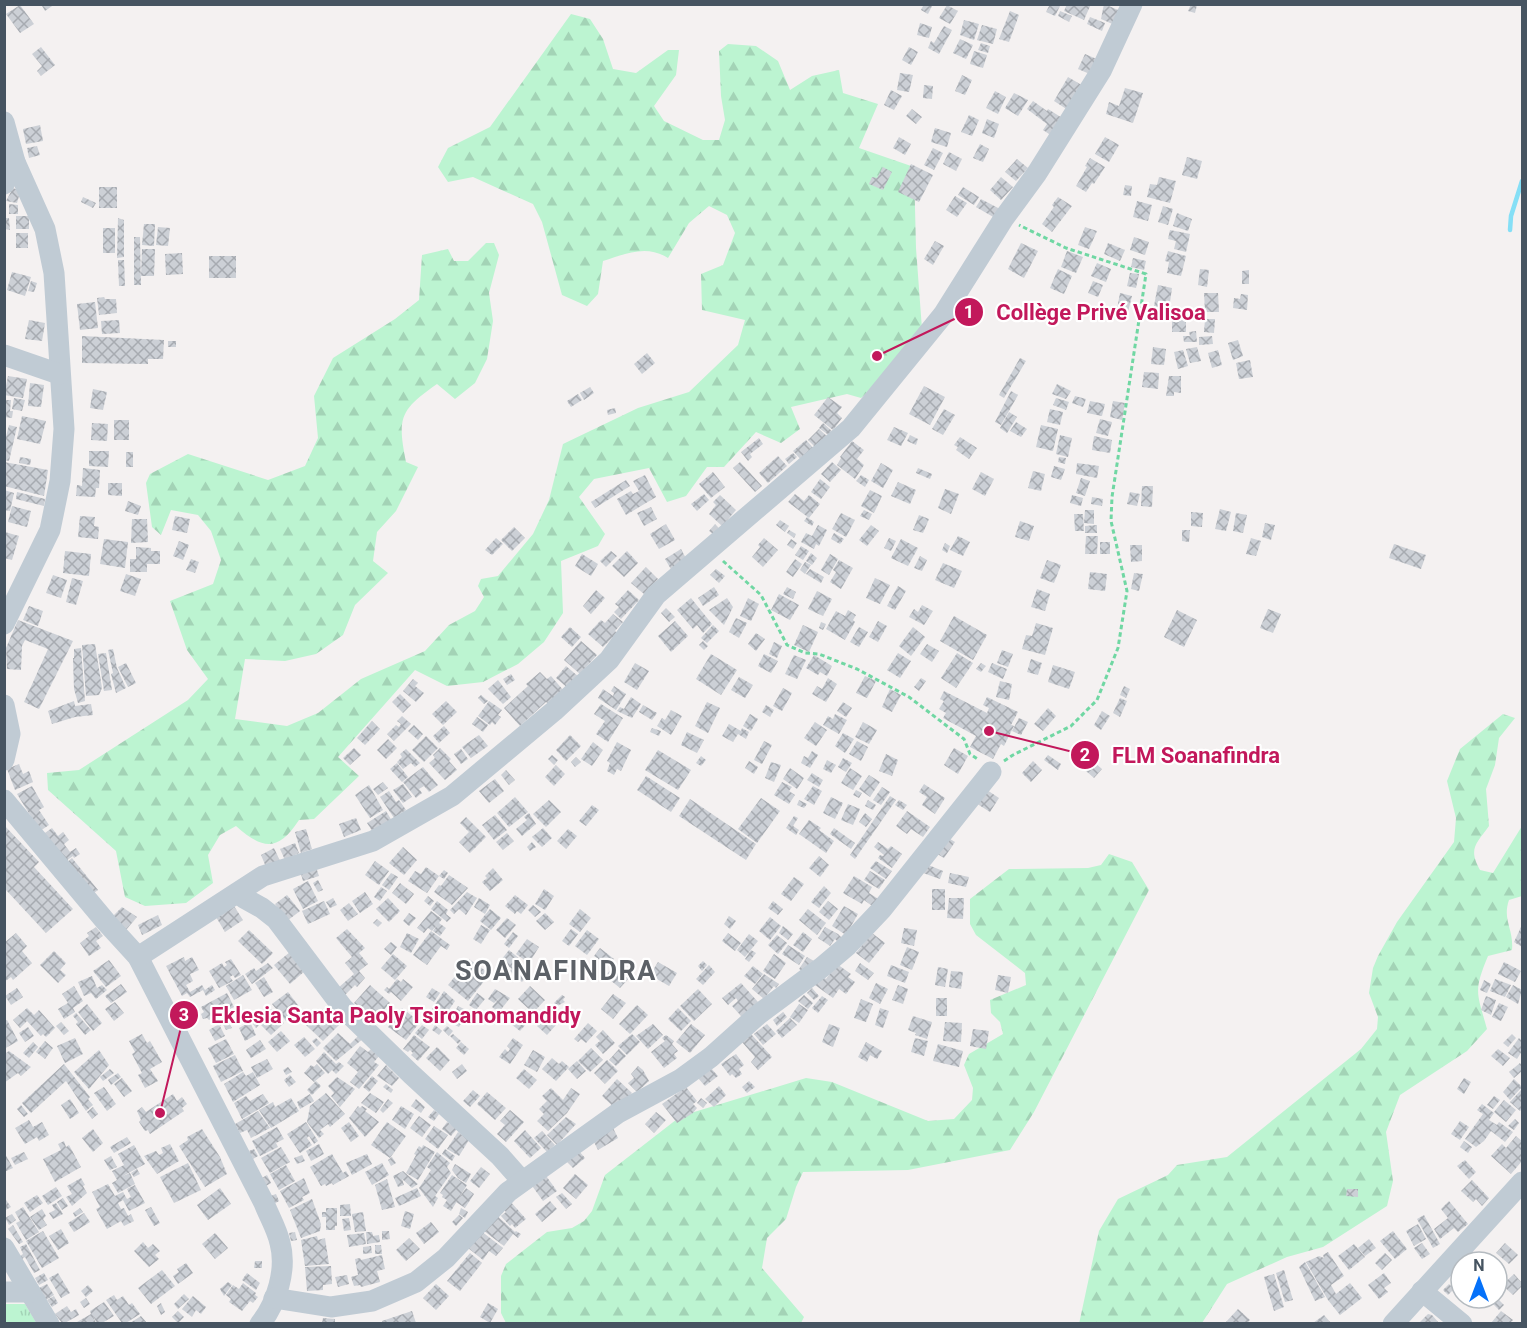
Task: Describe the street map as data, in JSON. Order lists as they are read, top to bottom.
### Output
{
  "districts": ["SOANAFINDRA"],
  "places": ["Collège Privé Valisoa", "FLM Soanafindra", "Eklesia Santa Paoly Tsiroanomandidy"],
  "north": "top"
}
